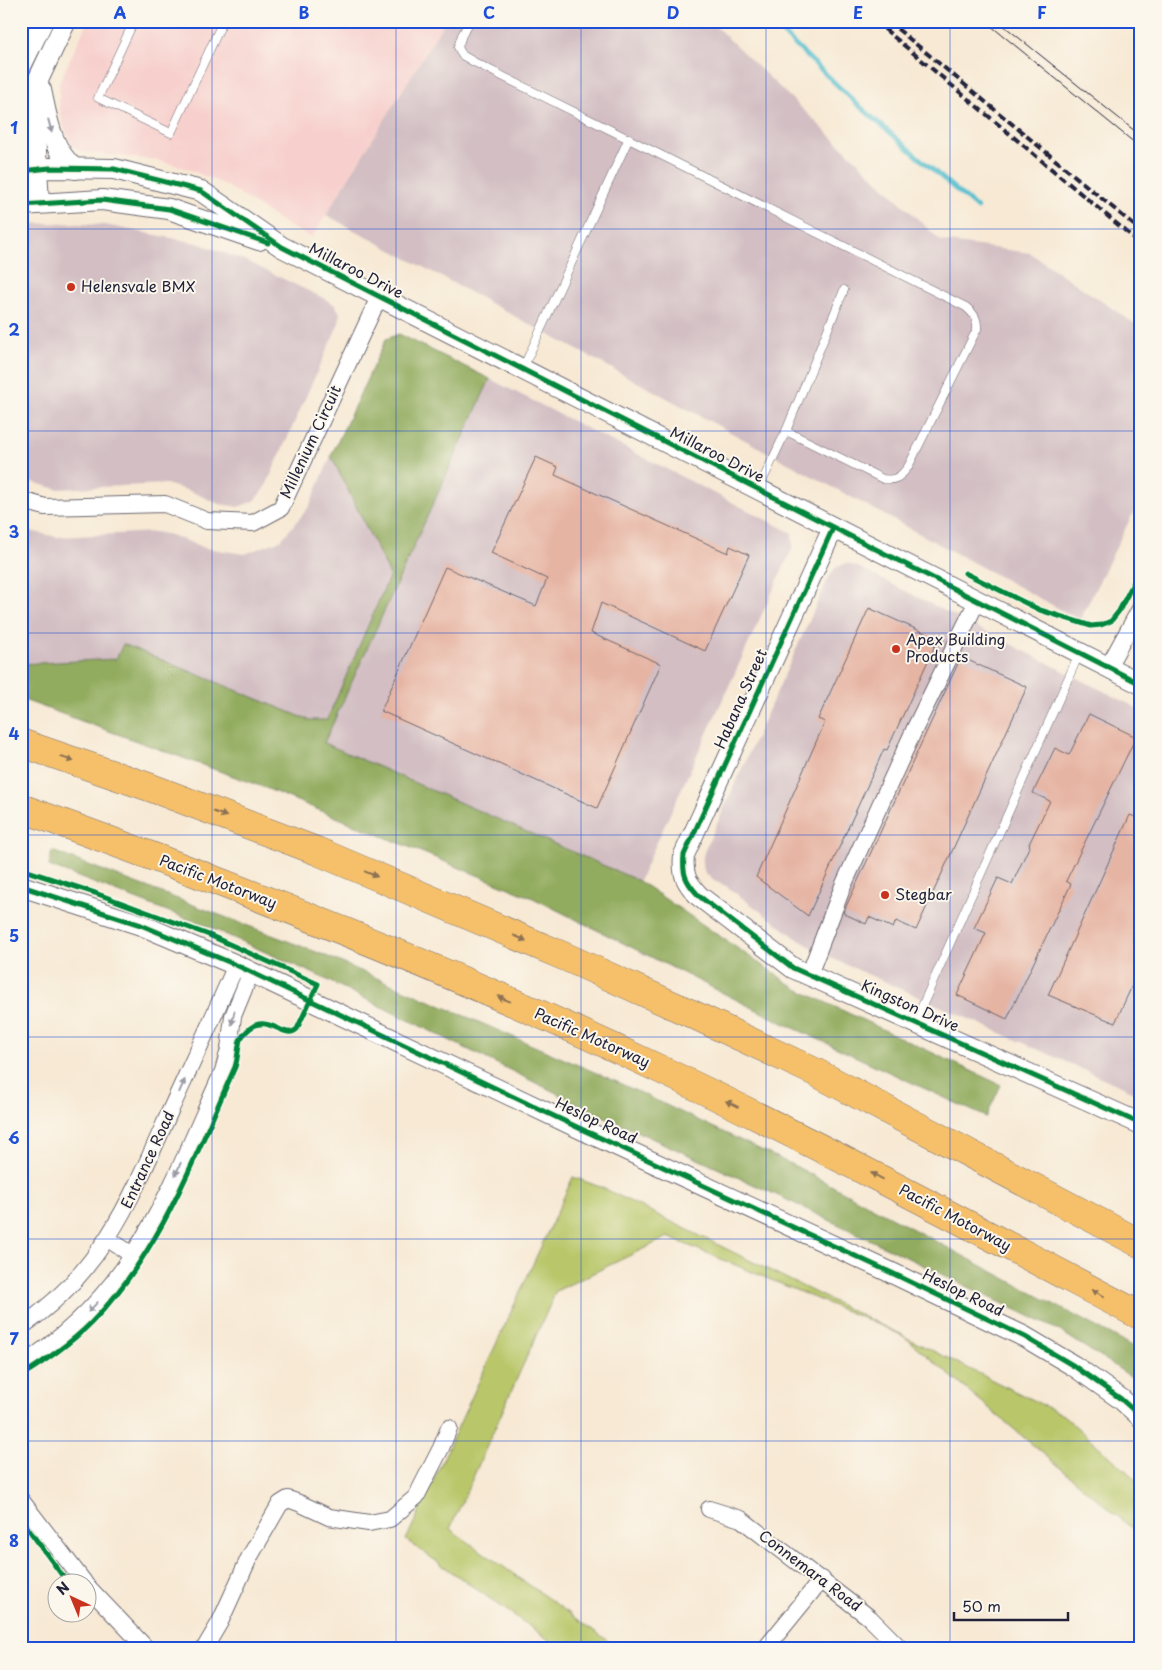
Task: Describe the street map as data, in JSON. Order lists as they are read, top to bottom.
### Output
{
  "streets": {
    "highway": ["Pacific Motorway"],
    "street": [
      "Millaroo Drive",
      "Millenium Circuit",
      "Habana Street",
      "Kingston Drive",
      "Heslop Road",
      "Entrance Road",
      "Connemara Road"
    ]
  },
  "crossings": [
    ["Millaroo Drive", "Millenium Circuit"],
    ["Millaroo Drive", "Habana Street"],
    ["Habana Street", "Kingston Drive"],
    ["Heslop Road", "Entrance Road"]
  ],
  "places": ["Helensvale BMX", "Apex Building Products", "Stegbar"],
  "scale_bar": "50 m",
  "north": "top left",
  "grid": {
    "columns": [
      "A",
      "B",
      "C",
      "D",
      "E",
      "F"
    ],
    "rows": [
      "1",
      "2",
      "3",
      "4",
      "5",
      "6",
      "7",
      "8"
    ]
  }
}
